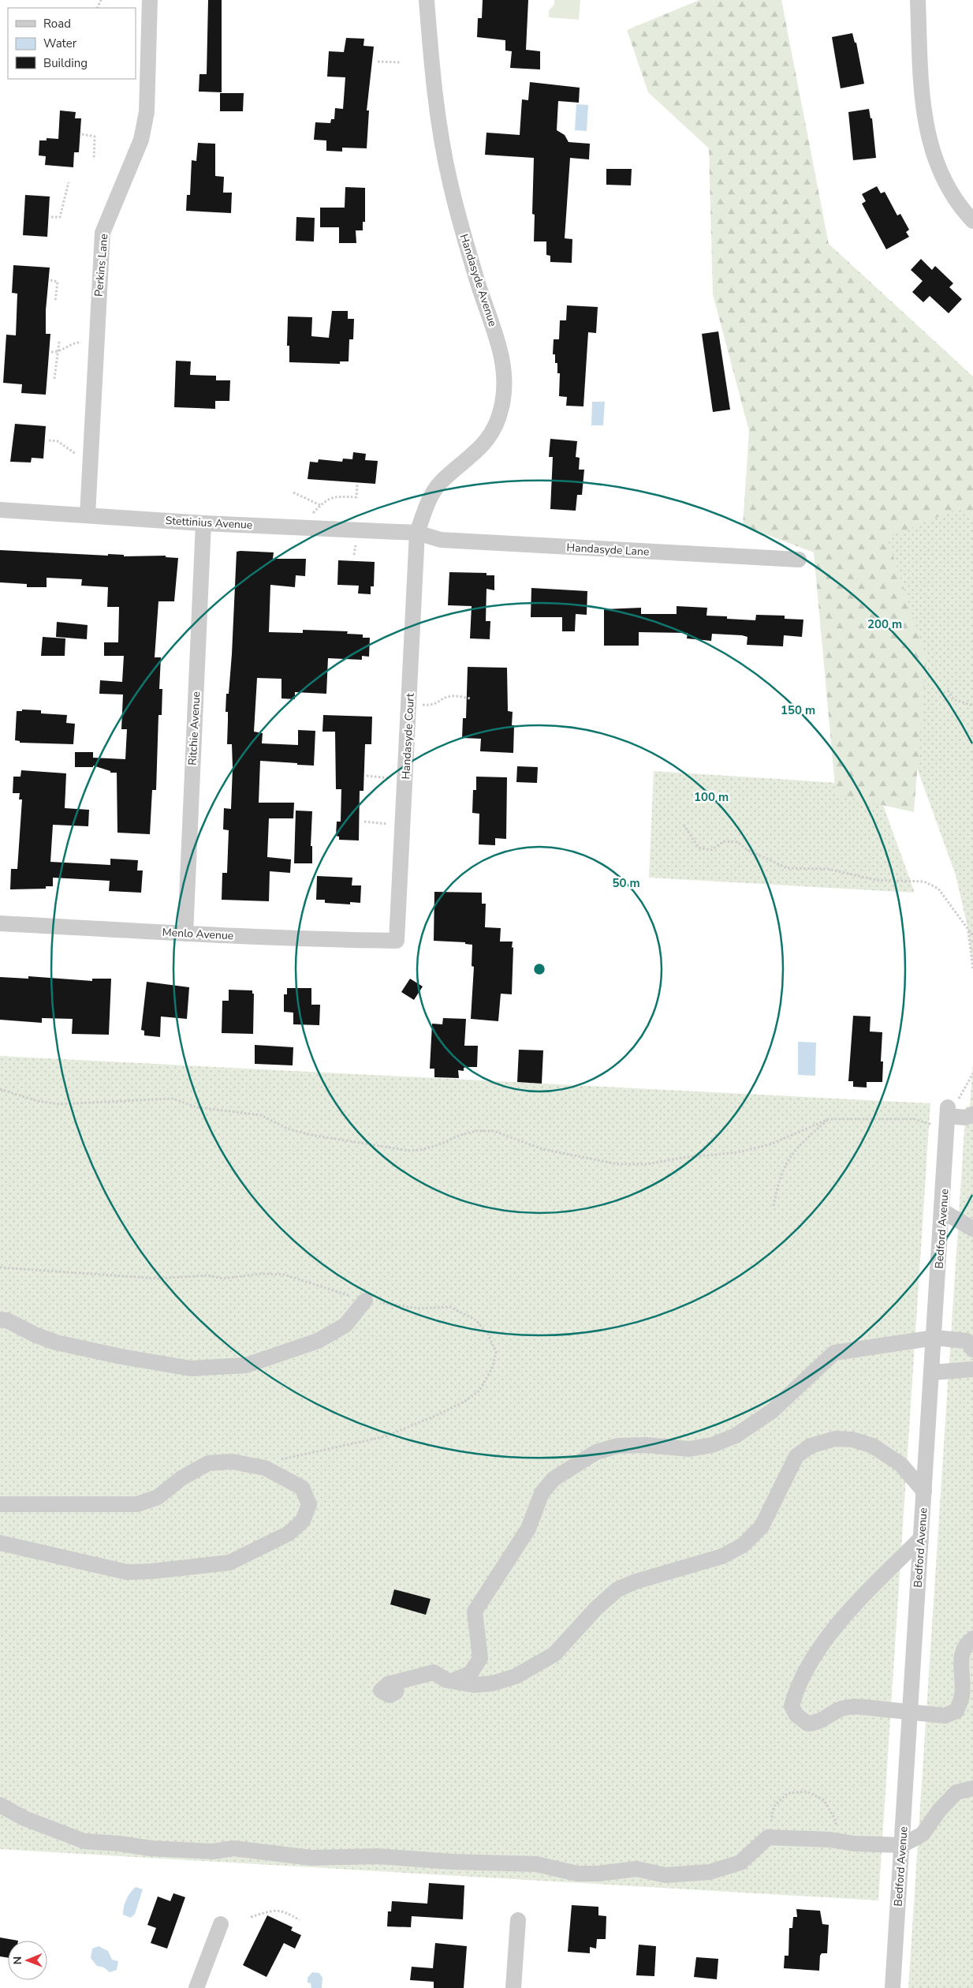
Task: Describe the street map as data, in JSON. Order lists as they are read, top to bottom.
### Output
{
  "streets": {
    "street": [
      "Perkins Lane",
      "Handasyde Avenue",
      "Stettinius Avenue",
      "Handasyde Lane",
      "Ritchie Avenue",
      "Handasyde Court",
      "Menlo Avenue",
      "Bedford Avenue"
    ]
  },
  "crossings": [
    ["Perkins Lane", "Stettinius Avenue"],
    ["Handasyde Avenue", "Stettinius Avenue"],
    ["Handasyde Avenue", "Handasyde Lane"],
    ["Handasyde Avenue", "Handasyde Court"],
    ["Stettinius Avenue", "Handasyde Lane"],
    ["Stettinius Avenue", "Ritchie Avenue"],
    ["Stettinius Avenue", "Handasyde Court"],
    ["Handasyde Lane", "Handasyde Court"],
    ["Ritchie Avenue", "Menlo Avenue"],
    ["Handasyde Court", "Menlo Avenue"]
  ],
  "legend": ["Road", "Water", "Building"],
  "north": "left",
  "rings": [
    "200 m",
    "150 m",
    "100 m",
    "50 m"
  ]
}
